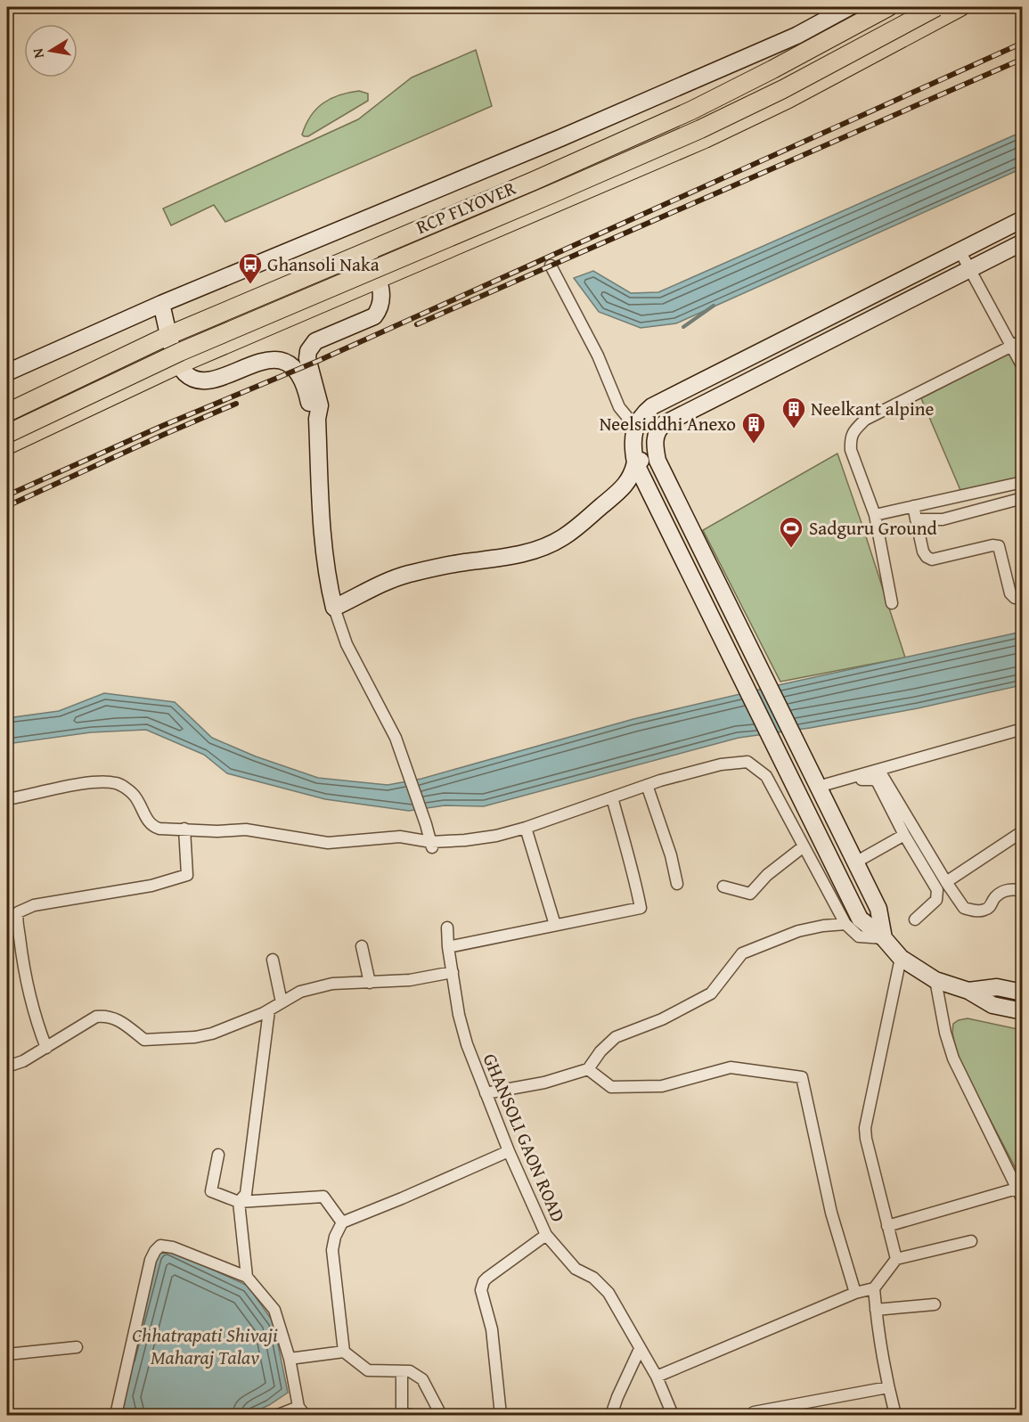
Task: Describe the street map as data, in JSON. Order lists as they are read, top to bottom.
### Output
{
  "streets": {
    "main road": ["RCP FLYOVER"],
    "street": ["GHANSOLI GAON ROAD"]
  },
  "water": ["Chhatrapati Shivaji Maharaj Talav"],
  "places": {
    "bus stop": ["Ghansoli Naka"],
    "building": ["Neelkant alpine", "Neelsiddhi Anexo"],
    "sports": ["Sadguru Ground"]
  },
  "north": "left"
}
